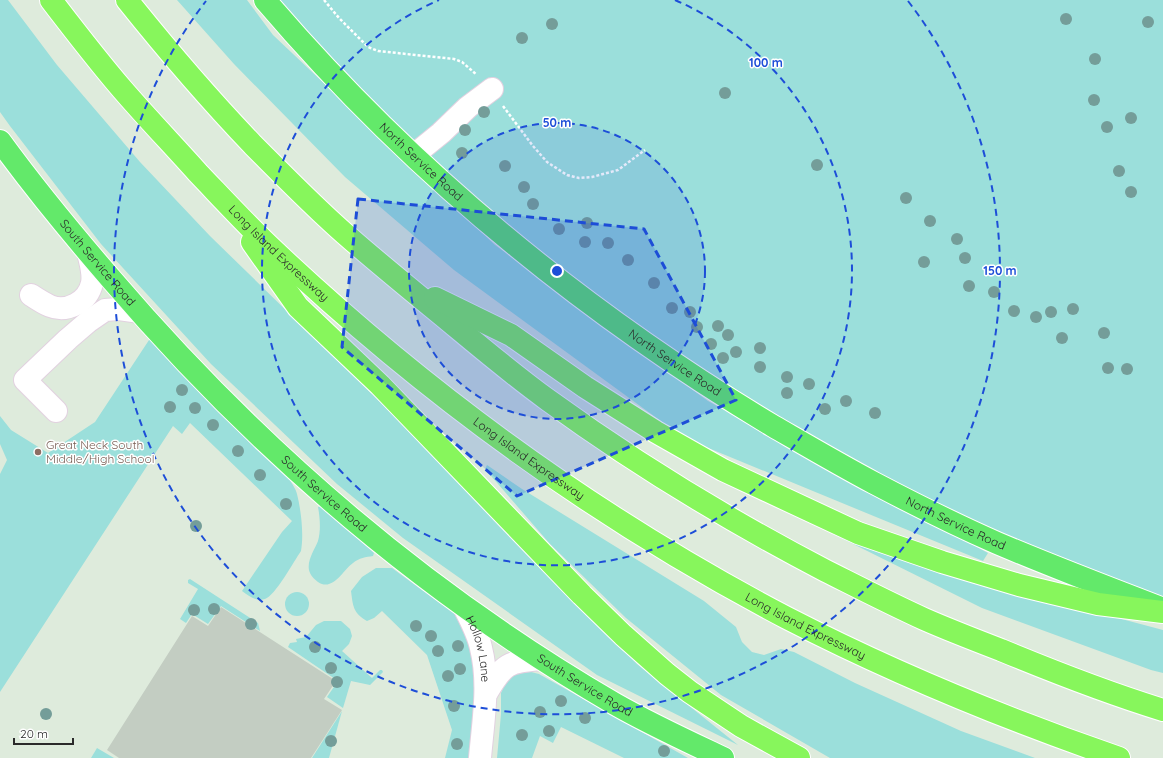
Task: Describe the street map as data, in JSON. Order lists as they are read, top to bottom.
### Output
{
  "streets": {
    "highway": ["Long Island Expressway"],
    "main road": ["North Service Road", "South Service Road"],
    "street": ["Hollow Lane"]
  },
  "crossings": [
    ["South Service Road", "Hollow Lane"]
  ],
  "places": ["Great Neck South Middle/High School"],
  "scale_bar": "20 m",
  "rings": ["100 m", "50 m", "150 m"]
}
